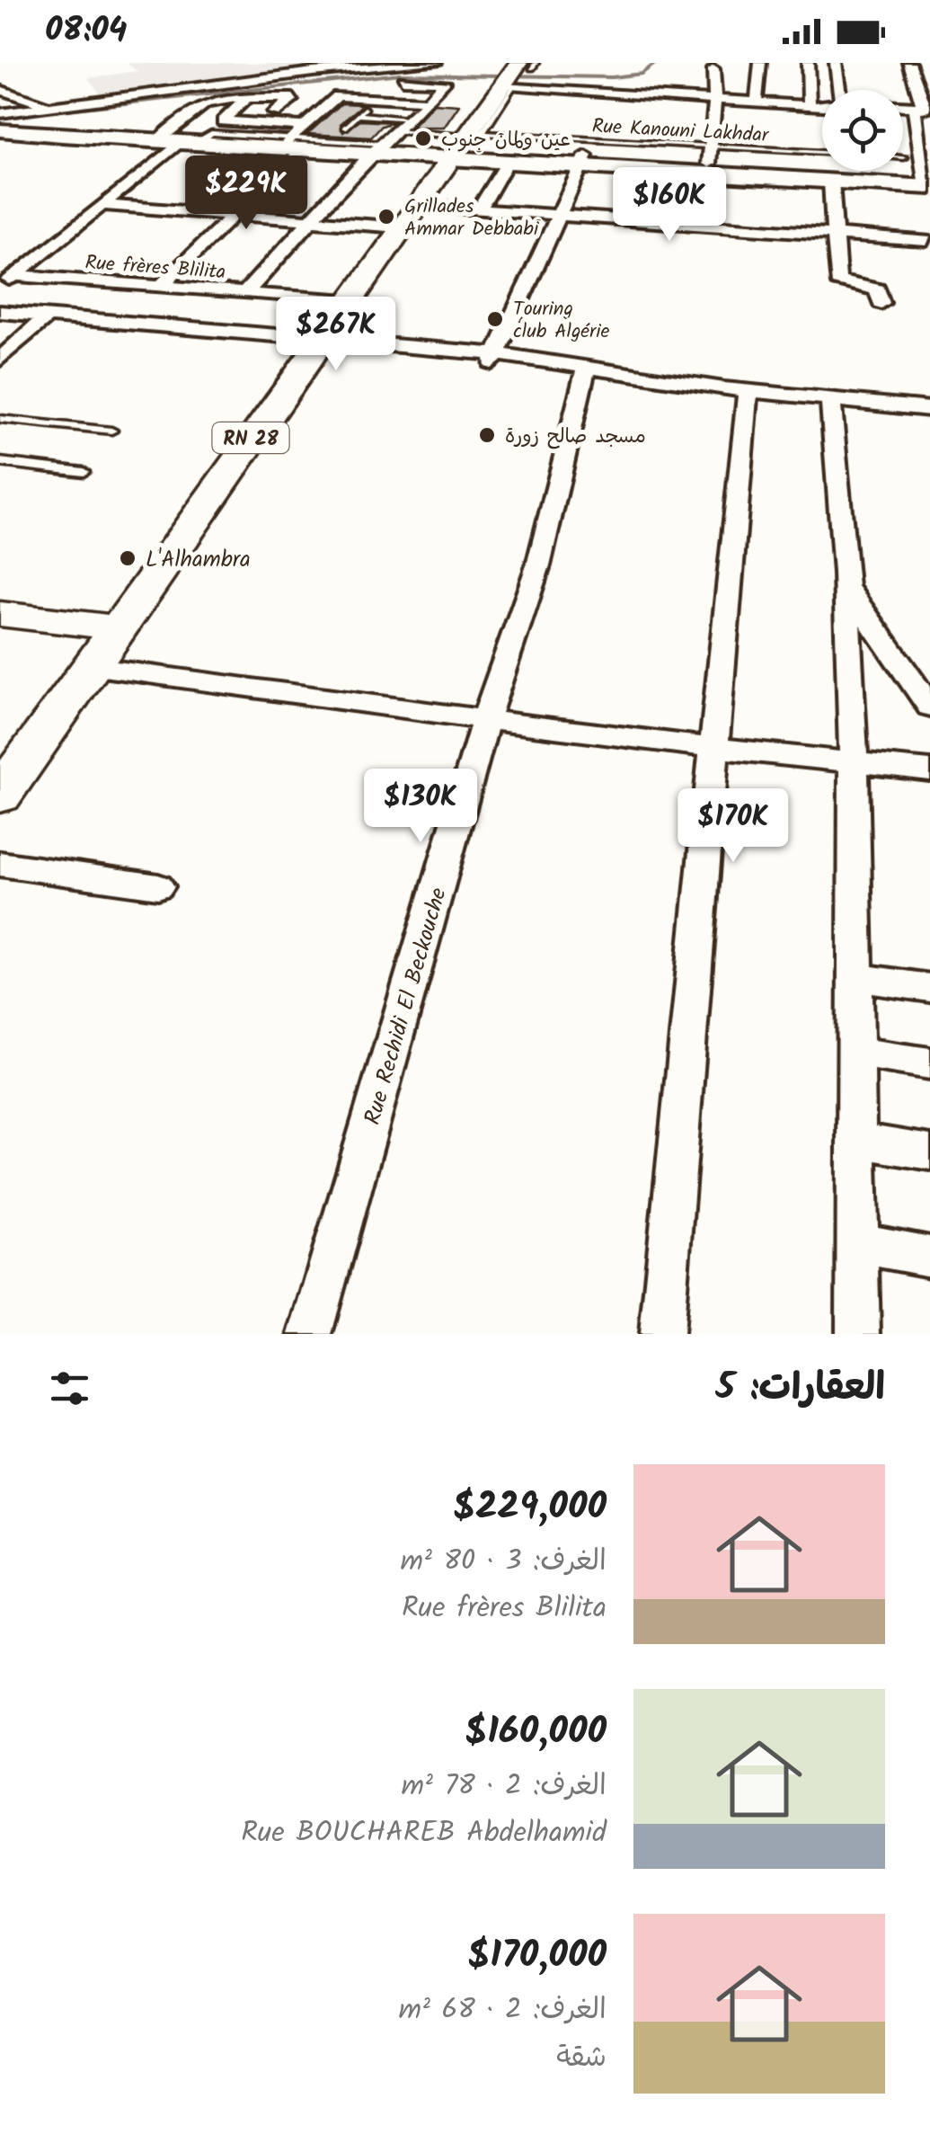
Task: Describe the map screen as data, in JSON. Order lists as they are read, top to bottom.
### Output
{
  "streets": {
    "main road": ["RN 28"],
    "street": ["Rue frères Blilita", "Rue Rechidi El Beckouche"],
    "lane": ["Rue Kanouni Lakhdar"]
  },
  "crossings": [
    ["Rue Kanouni Lakhdar", "RN 28"],
    ["Rue frères Blilita", "RN 28"]
  ],
  "places": [
    "عين ولمان جنوب",
    "Grillades Ammar Debbabi",
    "Touring club Algérie",
    "مسجد صالح زورة",
    "L'Alhambra"
  ],
  "page": {
    "status": "08:04",
    "price": [
      "$229K",
      "$160K",
      "$267K",
      "$130K",
      "$170K"
    ],
    "heading": "العقارات: 5",
    "list": [
      {
        "name": "$229,000",
        "note": "الغرف: 3 · 80 m² · Rue frères Blilita"
      },
      {
        "name": "$160,000",
        "note": "الغرف: 2 · 78 m² · Rue BOUCHAREB Abdelhamid"
      },
      {
        "name": "$170,000",
        "note": "الغرف: 2 · 68 m² · شقة"
      }
    ]
  }
}
